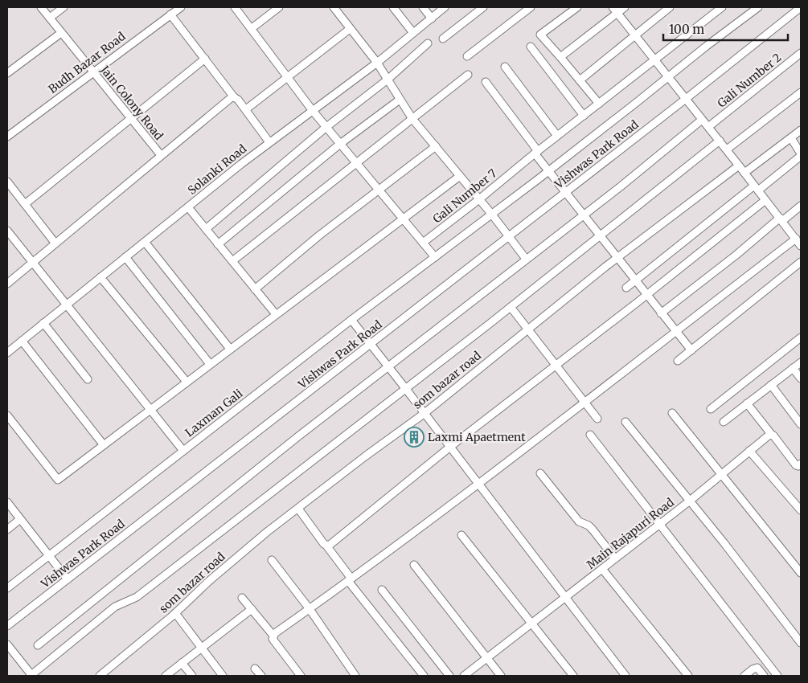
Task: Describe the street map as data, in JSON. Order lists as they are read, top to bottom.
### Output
{
  "streets": {
    "street": [
      "Budh Bazar Road",
      "Gali Number 2",
      "Jain Colony Road",
      "Vishwas Park Road",
      "Solanki Road",
      "Gali Number 7",
      "som bazar road",
      "Laxman Gali",
      "Main Rajapuri Road"
    ]
  },
  "crossings": [
    ["Budh Bazar Road", "Jain Colony Road"]
  ],
  "places": {
    "building": ["Laxmi Apaetment"]
  },
  "scale_bar": "100 m"
}
